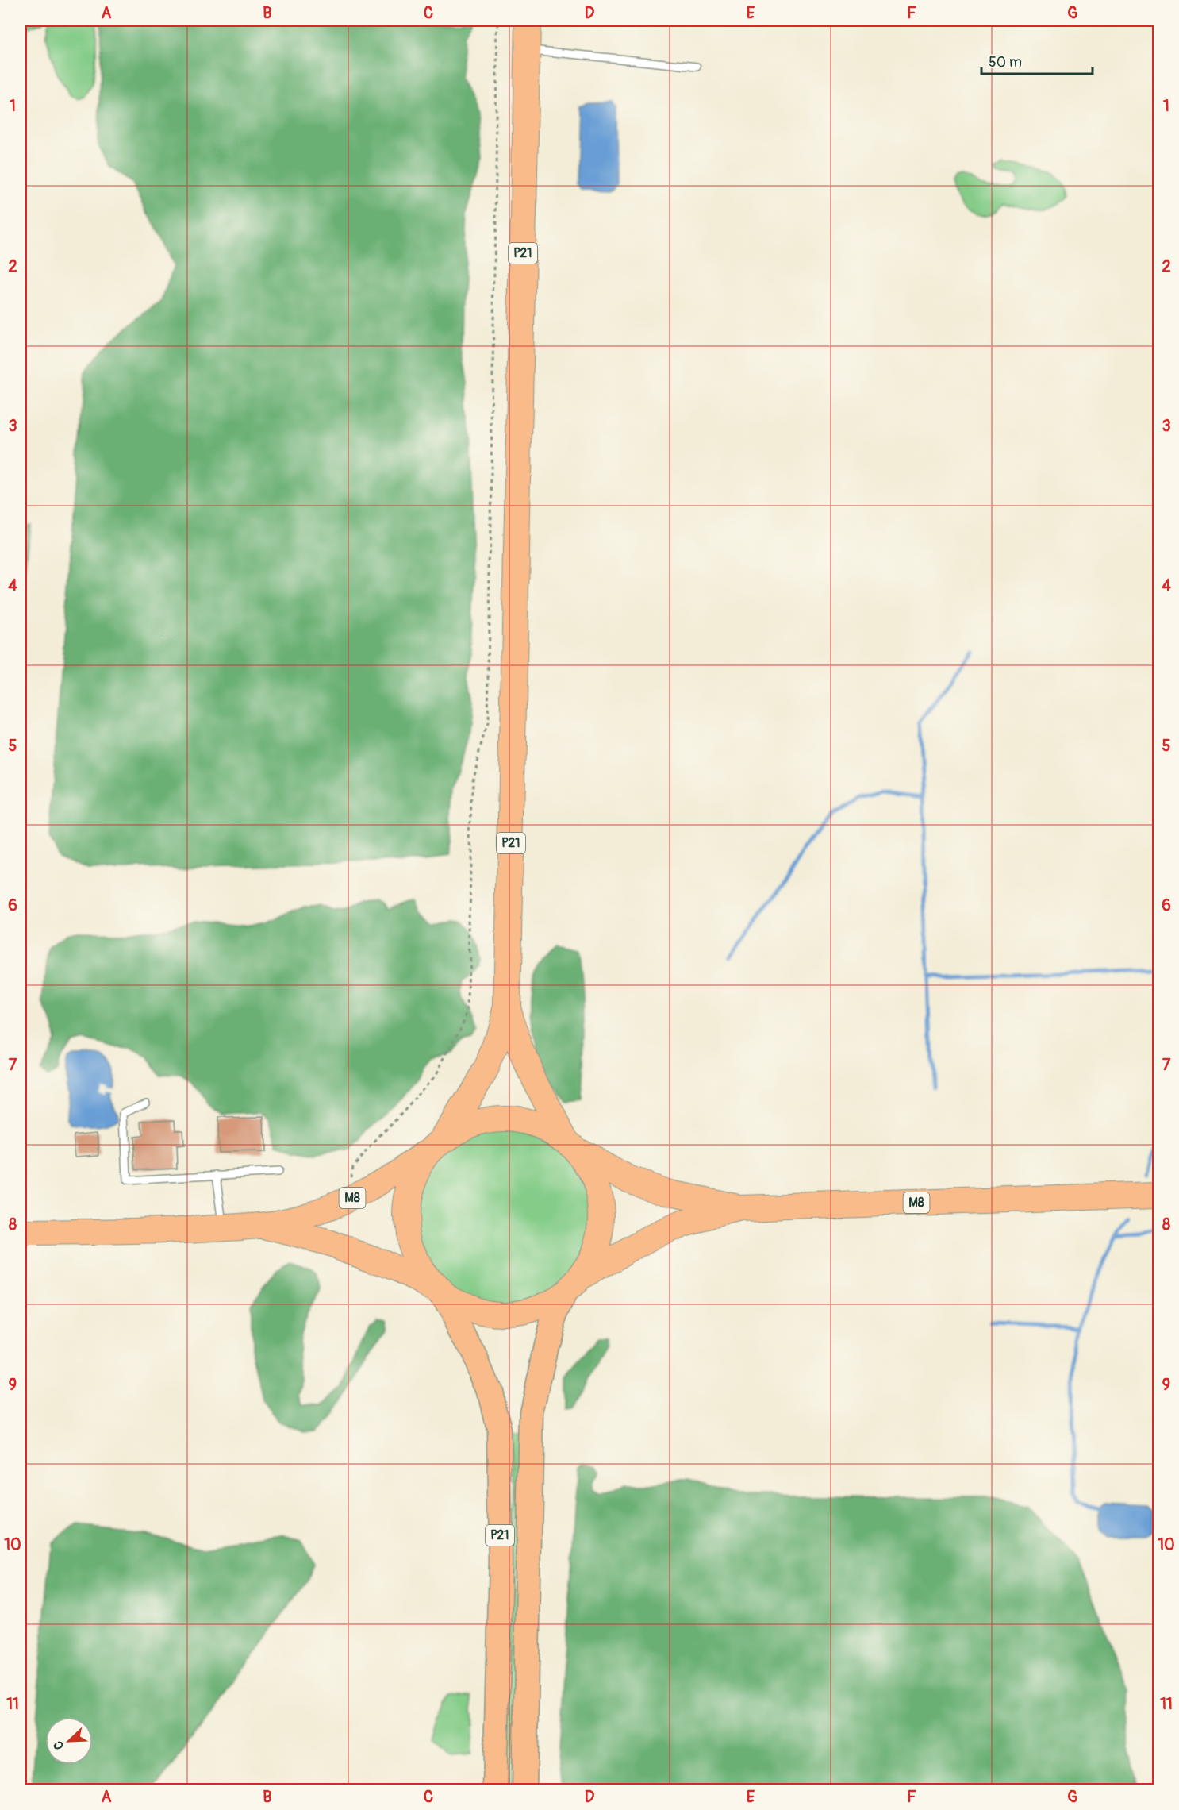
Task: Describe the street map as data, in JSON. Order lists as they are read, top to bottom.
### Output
{
  "streets": {
    "highway": ["Р21", "М8"]
  },
  "crossings": [
    ["Р21", "М8"]
  ],
  "scale_bar": "50 m",
  "north": "bottom left",
  "grid": {
    "columns": [
      "A",
      "B",
      "C",
      "D",
      "E",
      "F",
      "G"
    ],
    "rows": [
      "1",
      "2",
      "3",
      "4",
      "5",
      "6",
      "7",
      "8",
      "9",
      "10",
      "11"
    ]
  }
}
